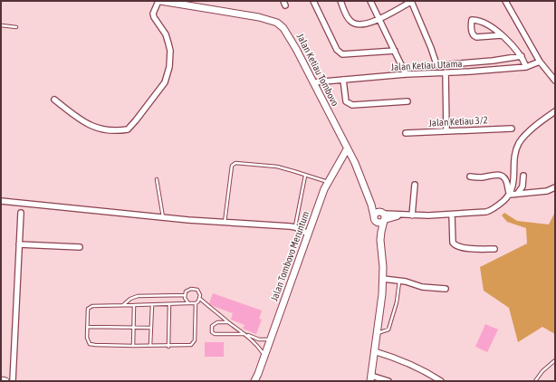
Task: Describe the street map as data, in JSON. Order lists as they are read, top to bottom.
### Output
{
  "streets": {
    "street": [
      "Jalan Ketiau Utama",
      "Jalan Ketiau Tombovo",
      "Jalan Ketiau 3/2",
      "Jalan Tombovo Meruntum"
    ]
  },
  "crossings": [
    ["Jalan Ketiau Utama", "Jalan Ketiau Tombovo"],
    ["Jalan Ketiau Tombovo", "Jalan Tombovo Meruntum"]
  ]
}
